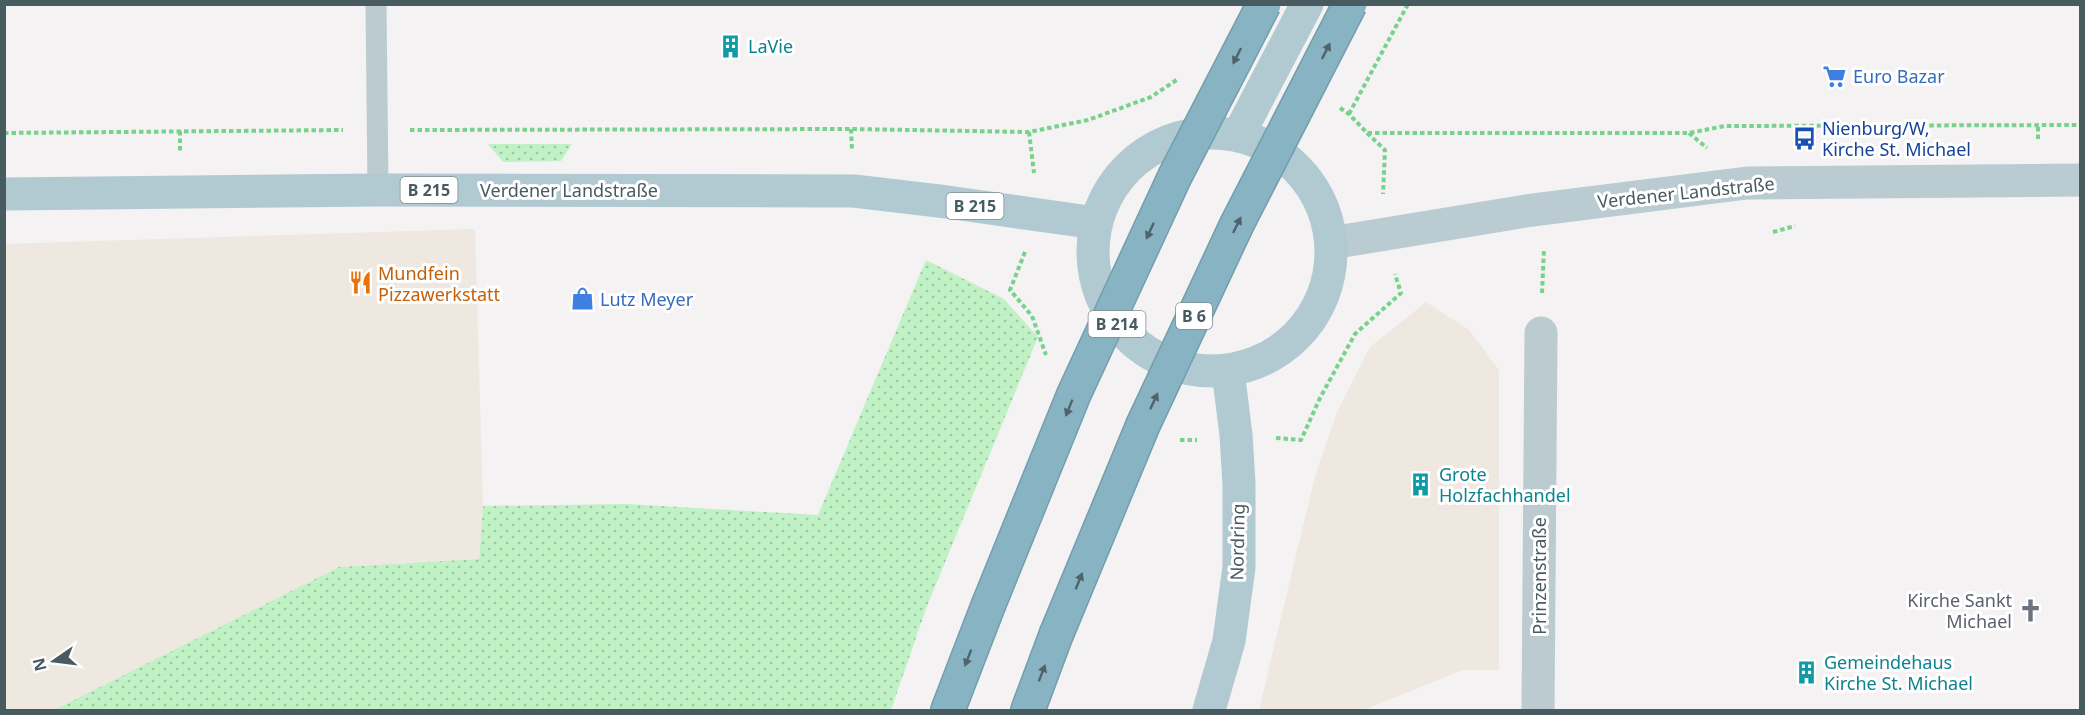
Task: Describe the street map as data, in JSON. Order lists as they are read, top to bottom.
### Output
{
  "streets": {
    "highway": ["B 6"],
    "main road": [
      "B 215",
      "Verdener Landstraße",
      "B 214",
      "Nordring"
    ],
    "street": ["Prinzenstraße"]
  },
  "crossings": [
    ["Verdener Landstraße", "B 214"],
    ["B 214", "Nordring"]
  ],
  "places": {
    "building": ["LaVie", "Grote Holzfachhandel", "Gemeindehaus Kirche St. Michael"],
    "supermarket": ["Euro Bazar"],
    "bus stop": ["Nienburg/W, Kirche St. Michael"],
    "restaurant": ["Mundfein Pizzawerkstatt"],
    "shop": ["Lutz Meyer"],
    "church": ["Kirche Sankt Michael"]
  },
  "north": "left"
}
